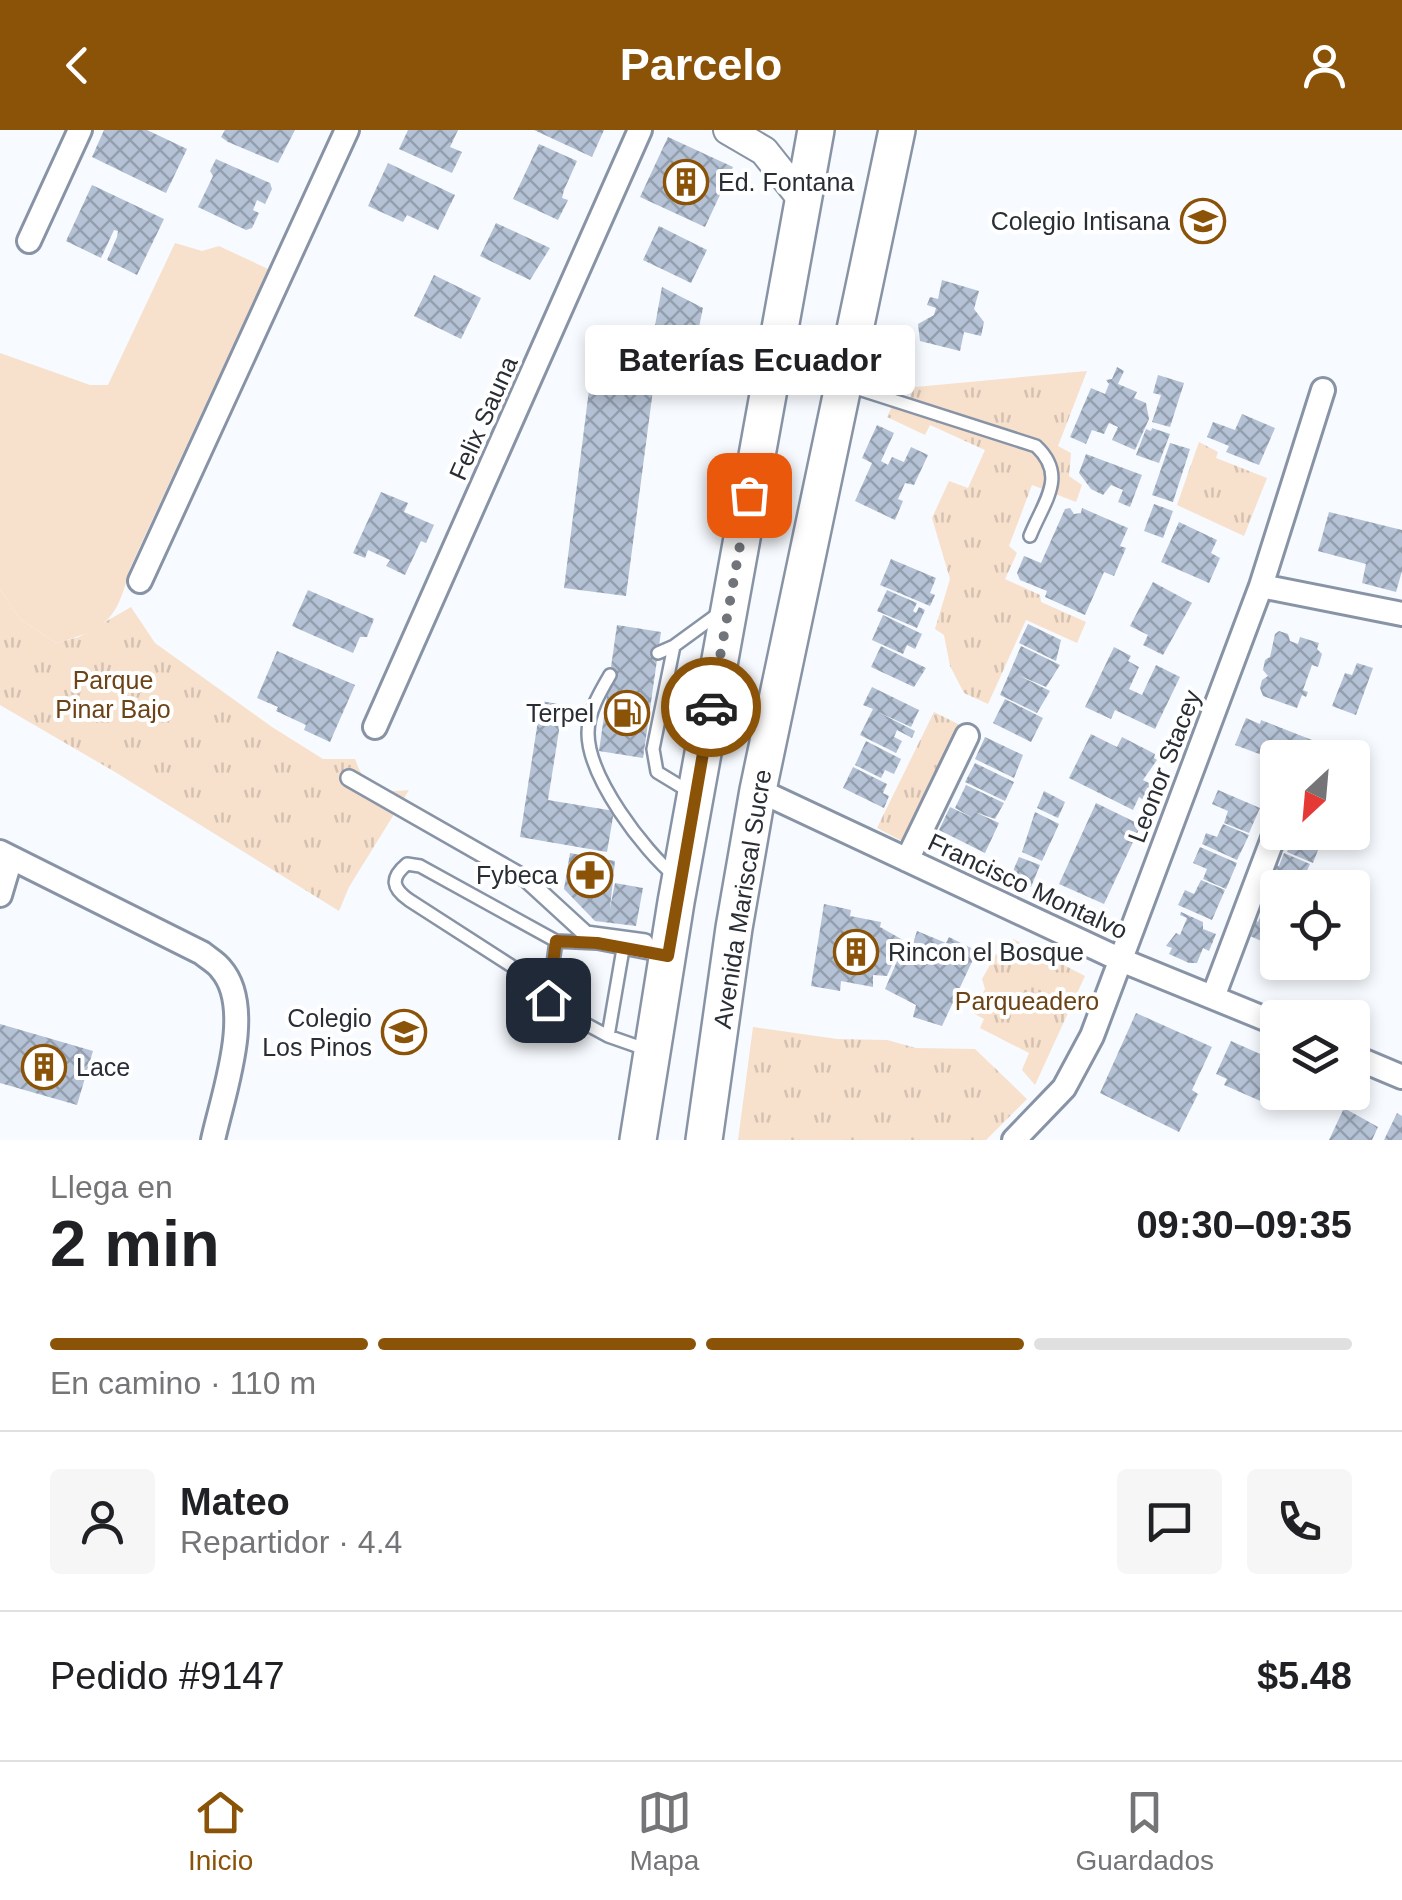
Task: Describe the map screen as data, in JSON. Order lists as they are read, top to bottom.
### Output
{
  "streets": {
    "main road": ["Avenida Mariscal Sucre"],
    "street": ["Felix Sauna", "Leonor Stacey", "Francisco Montalvo"]
  },
  "crossings": [
    ["Leonor Stacey", "Francisco Montalvo"],
    ["Francisco Montalvo", "Avenida Mariscal Sucre"]
  ],
  "parks": ["Parque Pinar Bajo", "Parqueadero"],
  "places": {
    "building": ["Ed. Fontana", "Rincon el Bosque", "Lace"],
    "school or university": ["Colegio Intisana", "Colegio Los Pinos"],
    "other": ["Baterías Ecuador"],
    "fuel station": ["Terpel"],
    "pharmacy": ["Fybeca"]
  },
  "north": "bottom left",
  "page": {
    "header": "Parcelo",
    "bubble": "Baterías Ecuador",
    "heading": ["2 min", "Llega en", "09:30–09:35"],
    "panel": [
      "Mateo",
      "Repartidor · 4.4",
      "Pedido #9147",
      "$5.48"
    ],
    "bar": "En camino · 110 m",
    "tabs": ["Inicio", "Mapa", "Guardados"]
  }
}
